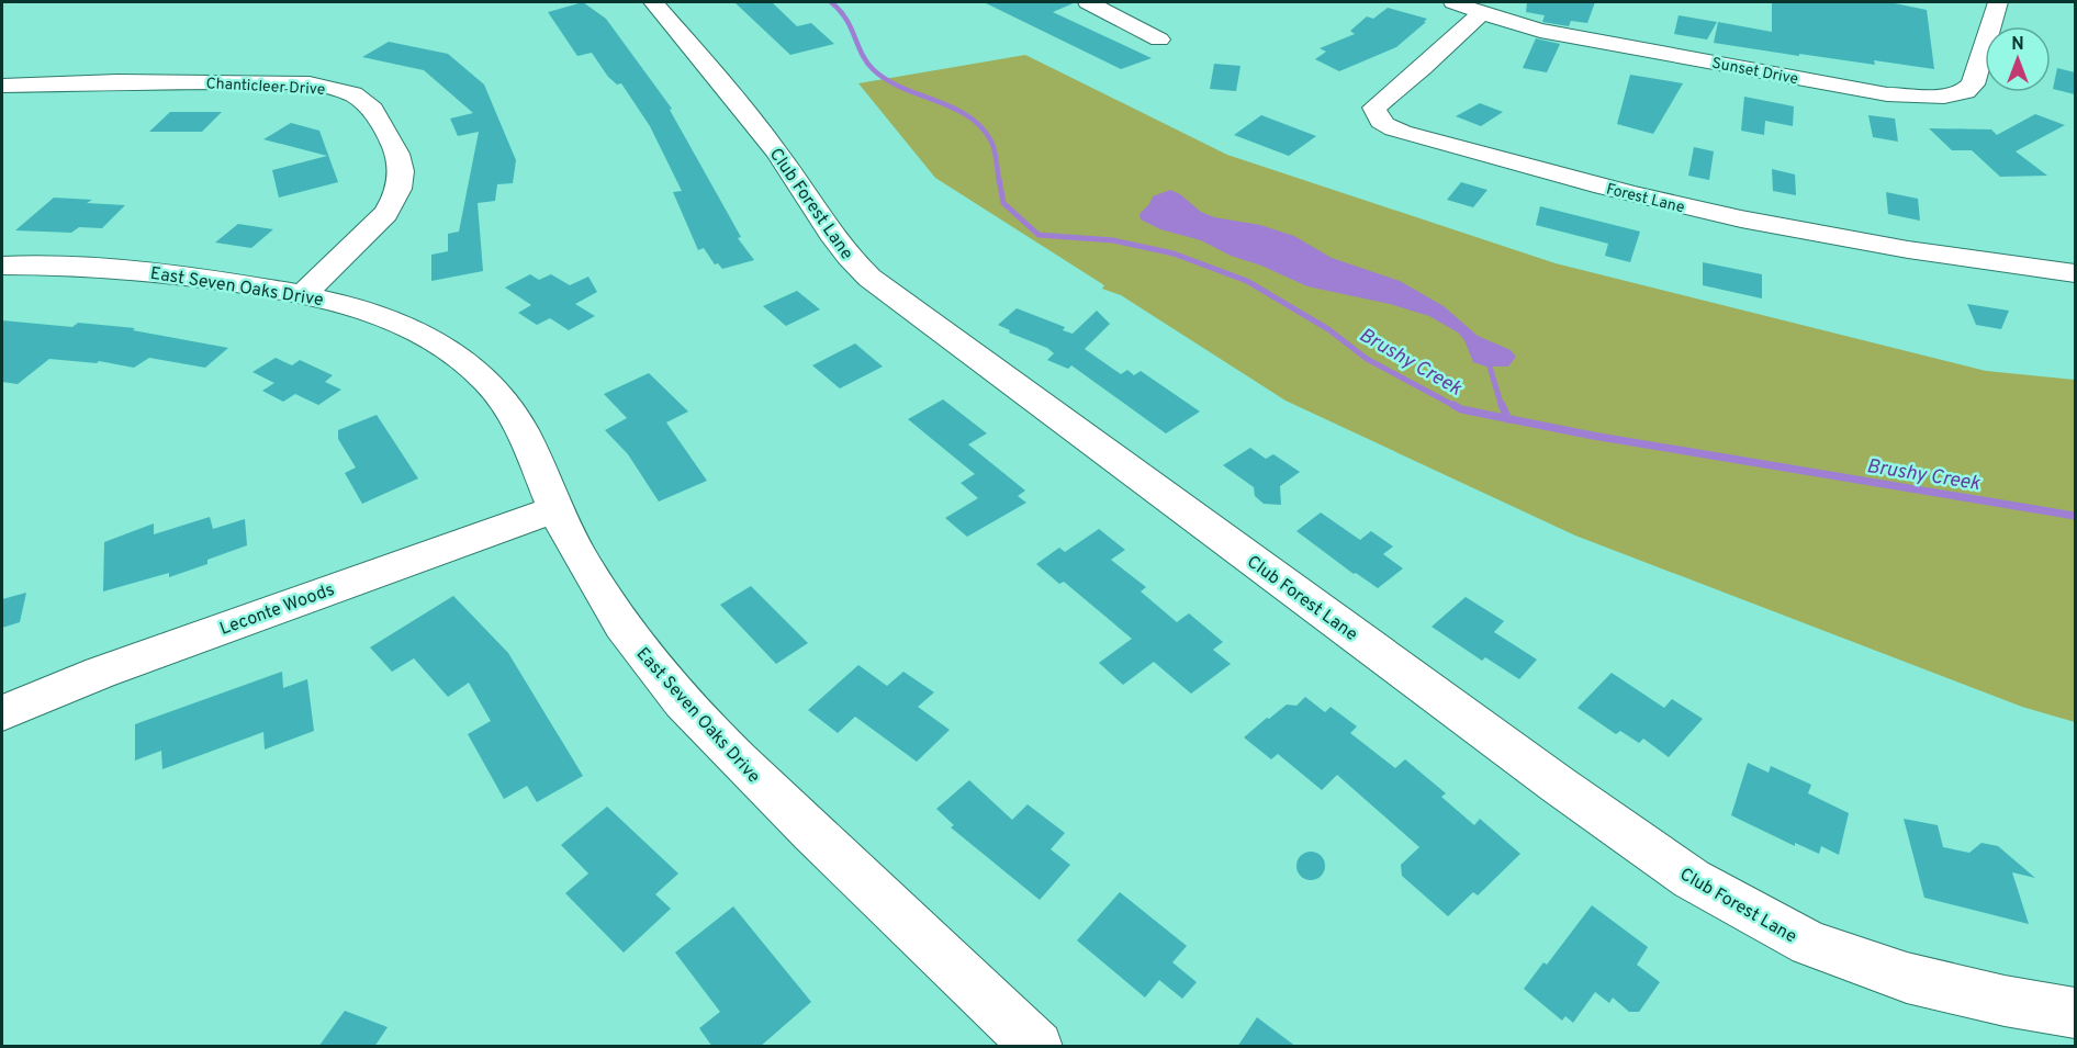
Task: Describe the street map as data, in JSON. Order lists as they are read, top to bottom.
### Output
{
  "streets": {
    "street": [
      "Sunset Drive",
      "Chanticleer Drive",
      "Forest Lane",
      "Club Forest Lane",
      "East Seven Oaks Drive",
      "Leconte Woods"
    ]
  },
  "crossings": [
    ["Sunset Drive", "Forest Lane"],
    ["Chanticleer Drive", "East Seven Oaks Drive"],
    ["East Seven Oaks Drive", "Leconte Woods"]
  ],
  "water": ["Brushy Creek"],
  "north": "top"
}
